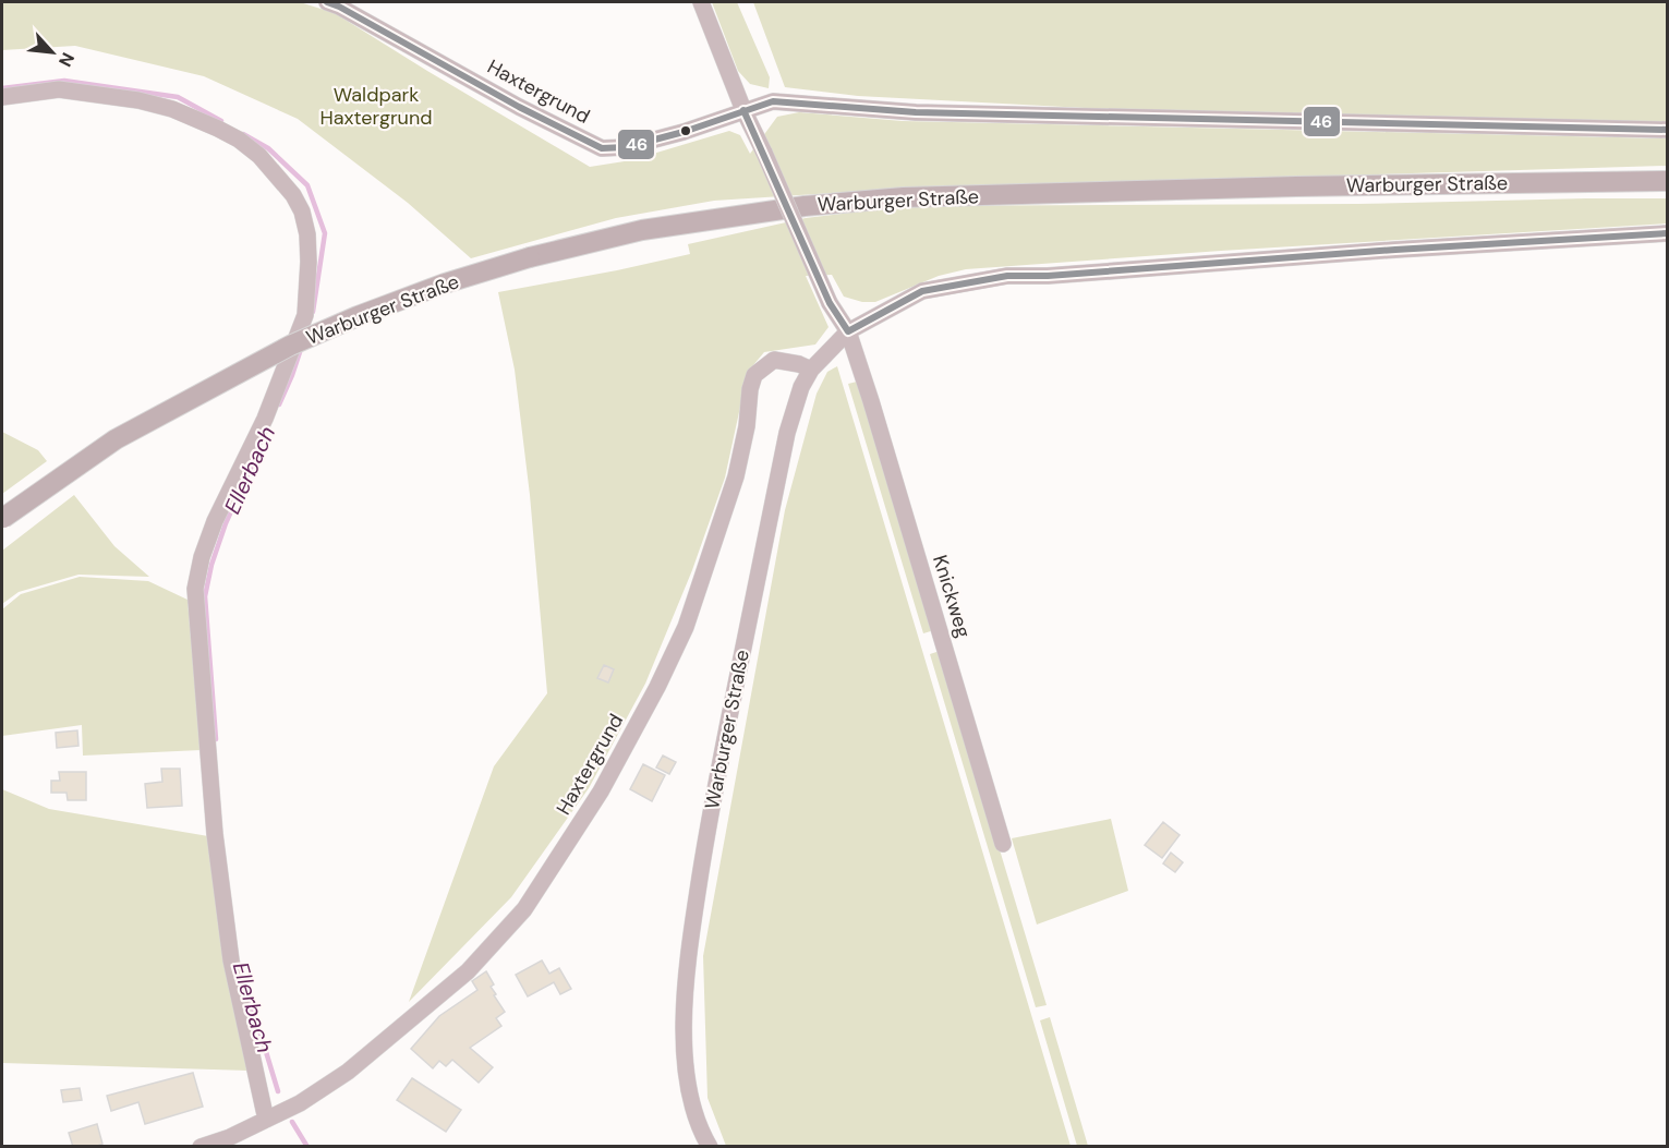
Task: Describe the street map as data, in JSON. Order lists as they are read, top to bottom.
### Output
{
  "streets": {
    "main road": ["Warburger Straße"],
    "street": ["Haxtergrund", "Knickweg"]
  },
  "crossings": [
    ["Haxtergrund", "Warburger Straße"],
    ["Haxtergrund", "Knickweg"],
    ["Warburger Straße", "Knickweg"]
  ],
  "water": ["Ellerbach"],
  "parks": ["Waldpark Haxtergrund"],
  "lines": ["transit line 46"],
  "north": "bottom right"
}
